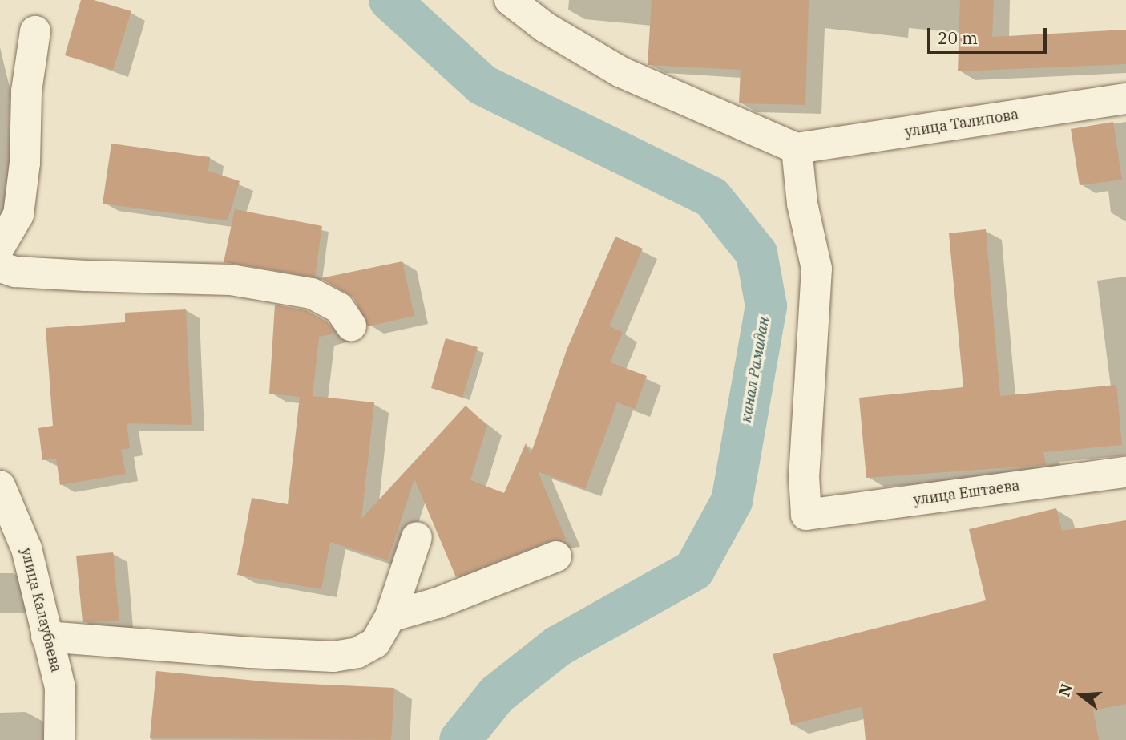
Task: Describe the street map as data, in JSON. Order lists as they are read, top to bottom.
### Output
{
  "streets": {
    "street": ["улица Талипова", "улица Ештаева", "улица Калаубаева"]
  },
  "crossings": [
    ["улица Талипова", "улица Ештаева"]
  ],
  "water": ["канал Рамадан"],
  "scale_bar": "20 m",
  "north": "left"
}
